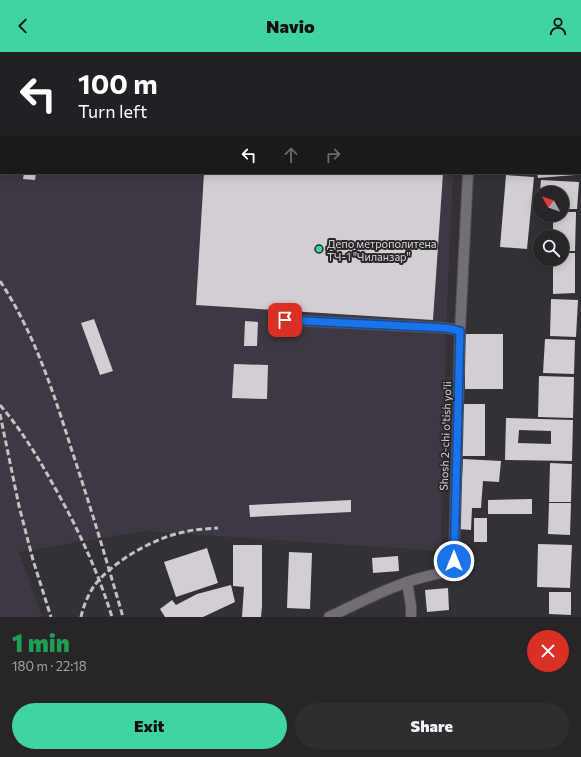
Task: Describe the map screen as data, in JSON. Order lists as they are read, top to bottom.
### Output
{
  "streets": {
    "street": ["Shosh 2-chi o'tish yo'li"]
  },
  "places": ["Депо метрополитена ТЧ-1 \"Чиланзар\""],
  "north": "top left",
  "page": {
    "header": "Navio",
    "turn": ["100 m", "Turn left"],
    "heading": ["1 min", "180 m · 22:18"],
    "buttons": ["Exit", "Share"]
  }
}
